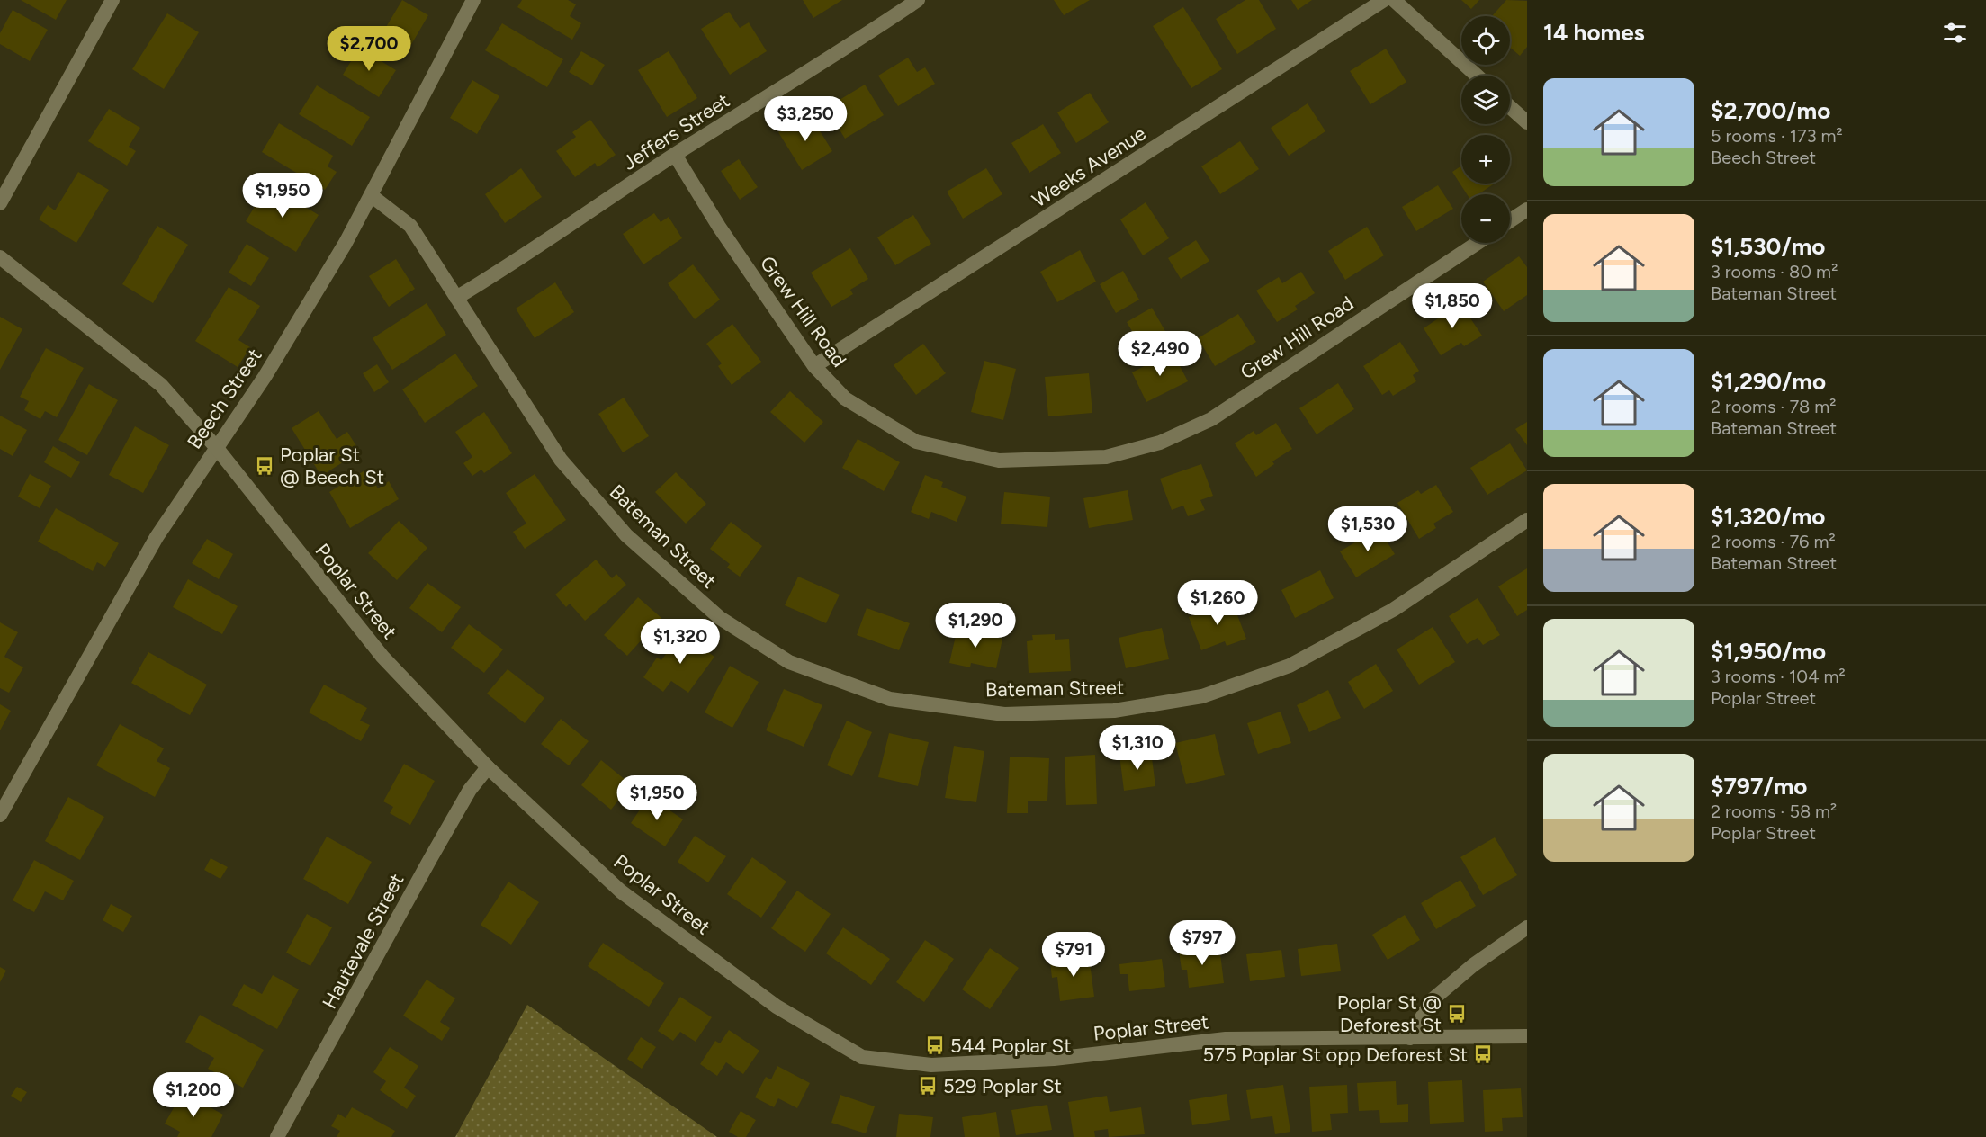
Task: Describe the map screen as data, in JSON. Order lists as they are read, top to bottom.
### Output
{
  "streets": {
    "street": [
      "Jeffers Street",
      "Weeks Avenue",
      "Grew Hill Road",
      "Beech Street",
      "Bateman Street",
      "Poplar Street",
      "Hautevale Street"
    ]
  },
  "crossings": [
    ["Jeffers Street", "Grew Hill Road"],
    ["Jeffers Street", "Bateman Street"],
    ["Weeks Avenue", "Grew Hill Road"],
    ["Beech Street", "Bateman Street"],
    ["Beech Street", "Poplar Street"],
    ["Poplar Street", "Hautevale Street"]
  ],
  "places": {
    "bus stop": [
      "Poplar St @ Beech St",
      "Poplar St @ Deforest St",
      "544 Poplar St",
      "575 Poplar St opp Deforest St",
      "529 Poplar St"
    ]
  },
  "page": {
    "heading": "14 homes",
    "map_buttons": ["+", "−"],
    "price": [
      "$2,700",
      "$3,250",
      "$1,950",
      "$1,850",
      "$2,490",
      "$1,530",
      "$1,260",
      "$1,290",
      "$1,320",
      "$1,310",
      "$1,950",
      "$797",
      "$791",
      "$1,200"
    ],
    "list": [
      {
        "name": "$2,700/mo",
        "note": "5 rooms · 173 m² · Beech Street"
      },
      {
        "name": "$1,530/mo",
        "note": "3 rooms · 80 m² · Bateman Street"
      },
      {
        "name": "$1,290/mo",
        "note": "2 rooms · 78 m² · Bateman Street"
      },
      {
        "name": "$1,320/mo",
        "note": "2 rooms · 76 m² · Bateman Street"
      },
      {
        "name": "$1,950/mo",
        "note": "3 rooms · 104 m² · Poplar Street"
      },
      {
        "name": "$797/mo",
        "note": "2 rooms · 58 m² · Poplar Street"
      }
    ]
  }
}
